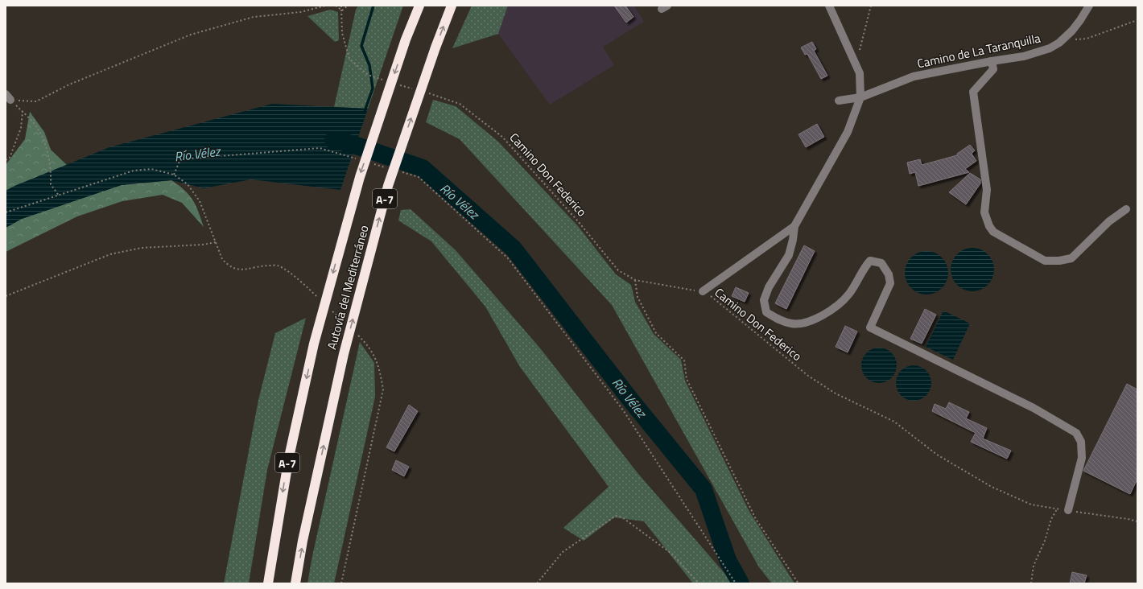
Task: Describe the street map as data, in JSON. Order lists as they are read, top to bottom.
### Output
{
  "streets": {
    "highway": ["A-7", "Autovía del Mediterráneo"],
    "street": ["Camino de La Taranquilla"],
    "path": ["Camino Don Federico"]
  },
  "water": ["Río Vélez"]
}
